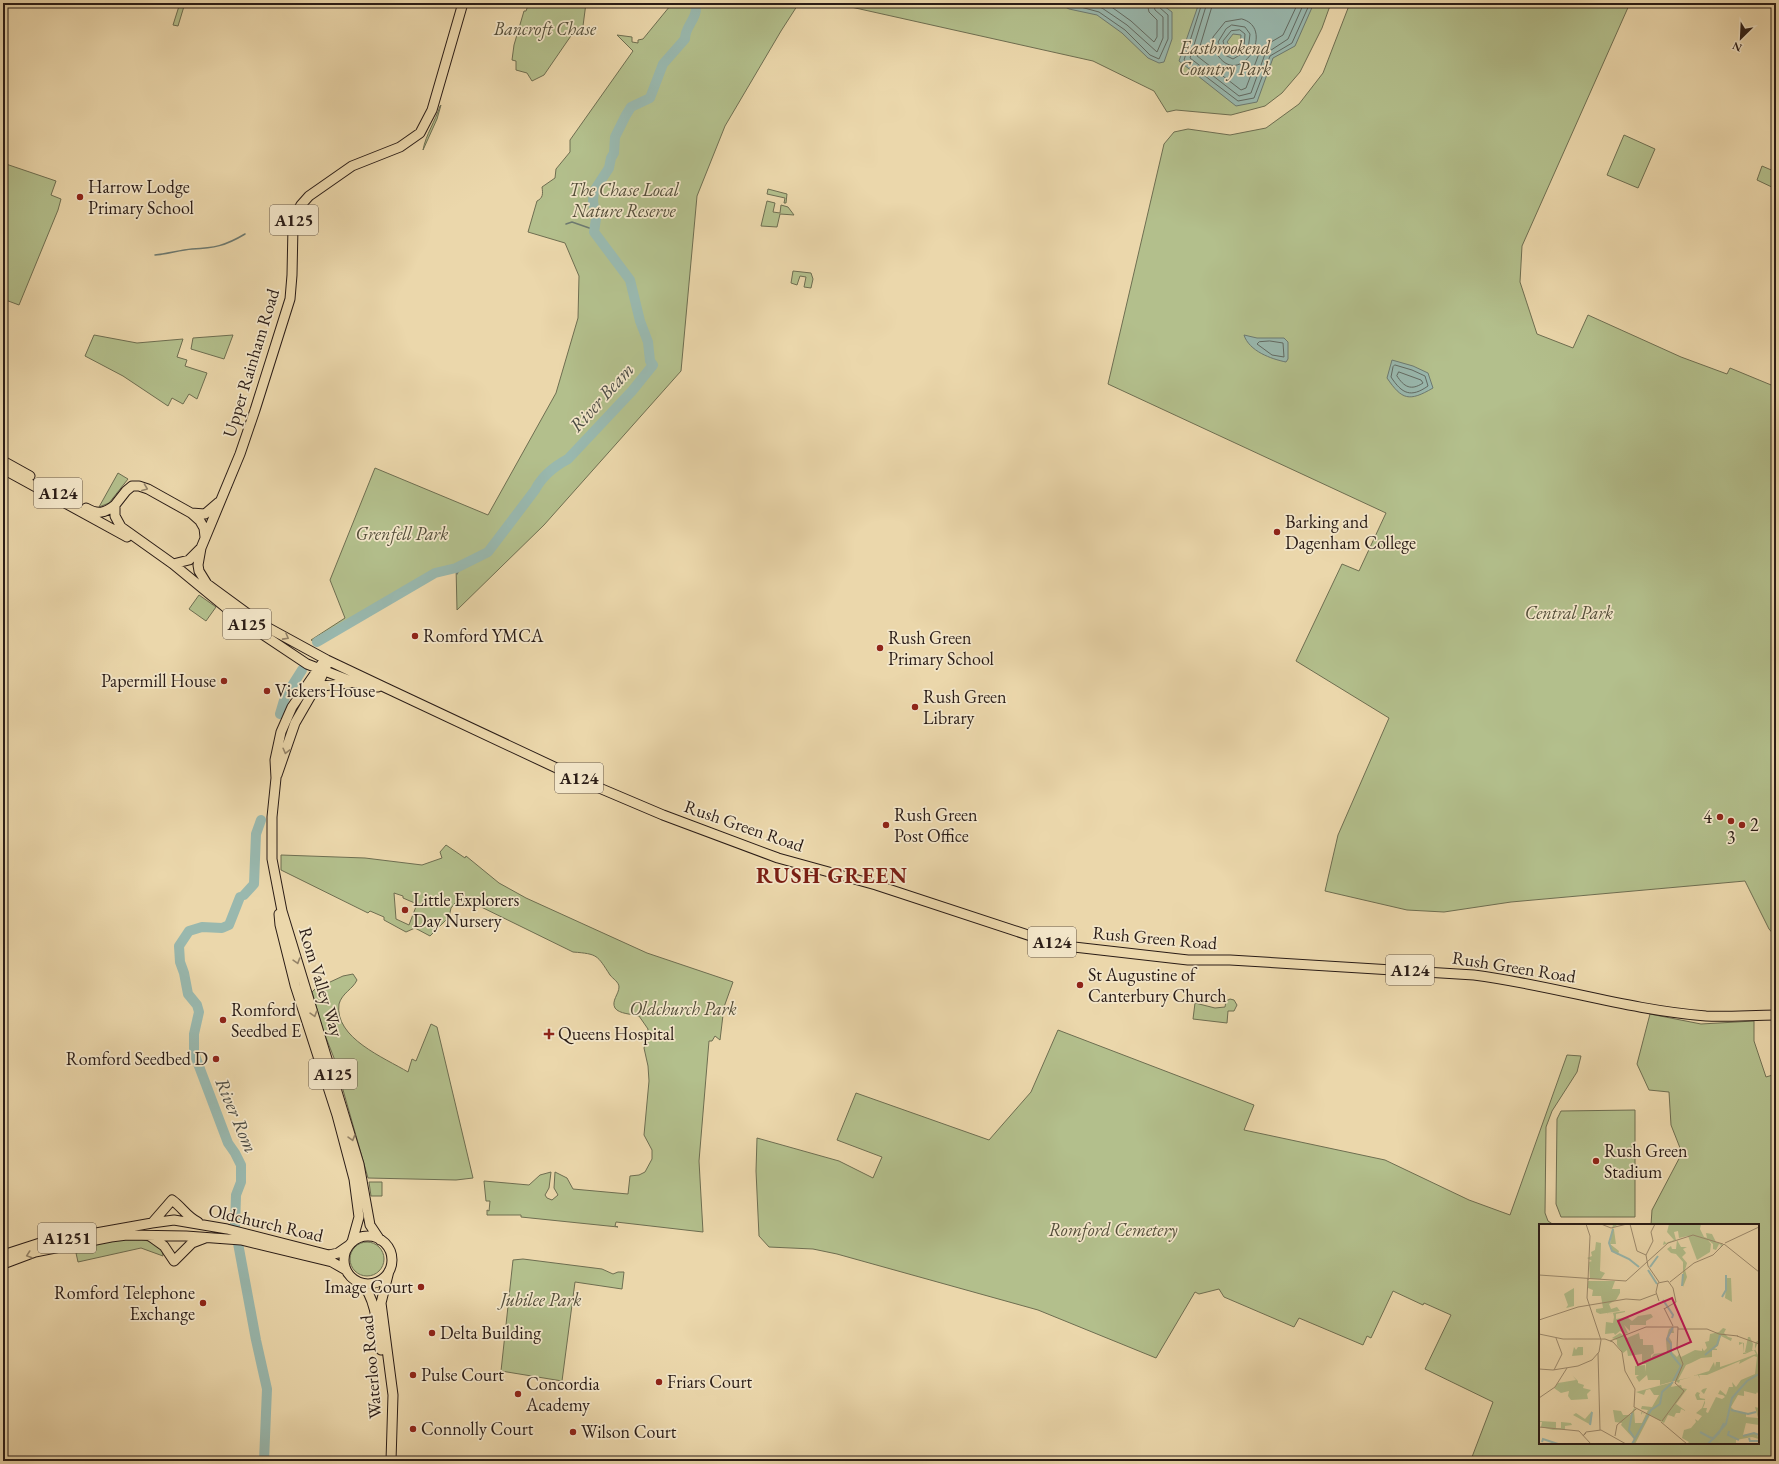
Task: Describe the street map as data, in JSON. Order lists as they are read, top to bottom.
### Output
{
  "streets": {
    "main road": [
      "A125",
      "Upper Rainham Road",
      "A124",
      "Rush Green Road",
      "Rom Valley Way",
      "Oldchurch Road",
      "A1251",
      "Waterloo Road"
    ]
  },
  "crossings": [
    ["A125", "Upper Rainham Road"],
    ["A125", "A124"],
    ["A125", "Rush Green Road"],
    ["A125", "Rom Valley Way"],
    ["Rush Green Road", "Rom Valley Way"],
    ["Rom Valley Way", "Oldchurch Road"],
    ["Rom Valley Way", "Waterloo Road"],
    ["Oldchurch Road", "A1251"],
    ["Oldchurch Road", "Waterloo Road"]
  ],
  "districts": ["RUSH GREEN"],
  "water": ["River Beam", "River Rom"],
  "parks": [
    "Bancroft Chase",
    "Eastbrookend Country Park",
    "The Chase Local Nature Reserve",
    "Grenfell Park",
    "Central Park",
    "Oldchurch Park",
    "Romford Cemetery",
    "Jubilee Park"
  ],
  "places": {
    "other": [
      "Harrow Lodge Primary School",
      "Barking and Dagenham College",
      "Romford YMCA",
      "Rush Green Primary School",
      "Papermill House",
      "Vickers House",
      "Rush Green Library",
      "4",
      "3",
      "Rush Green Post Office",
      "2",
      "Little Explorers Day Nursery",
      "St Augustine of Canterbury Church",
      "Romford Seedbed E",
      "Romford Seedbed D",
      "Rush Green Stadium",
      "Image Court",
      "Romford Telephone Exchange",
      "Delta Building",
      "Pulse Court",
      "Friars Court",
      "Concordia Academy",
      "Connolly Court",
      "Wilson Court"
    ],
    "health": ["Queens Hospital"]
  },
  "north": "bottom left"
}
